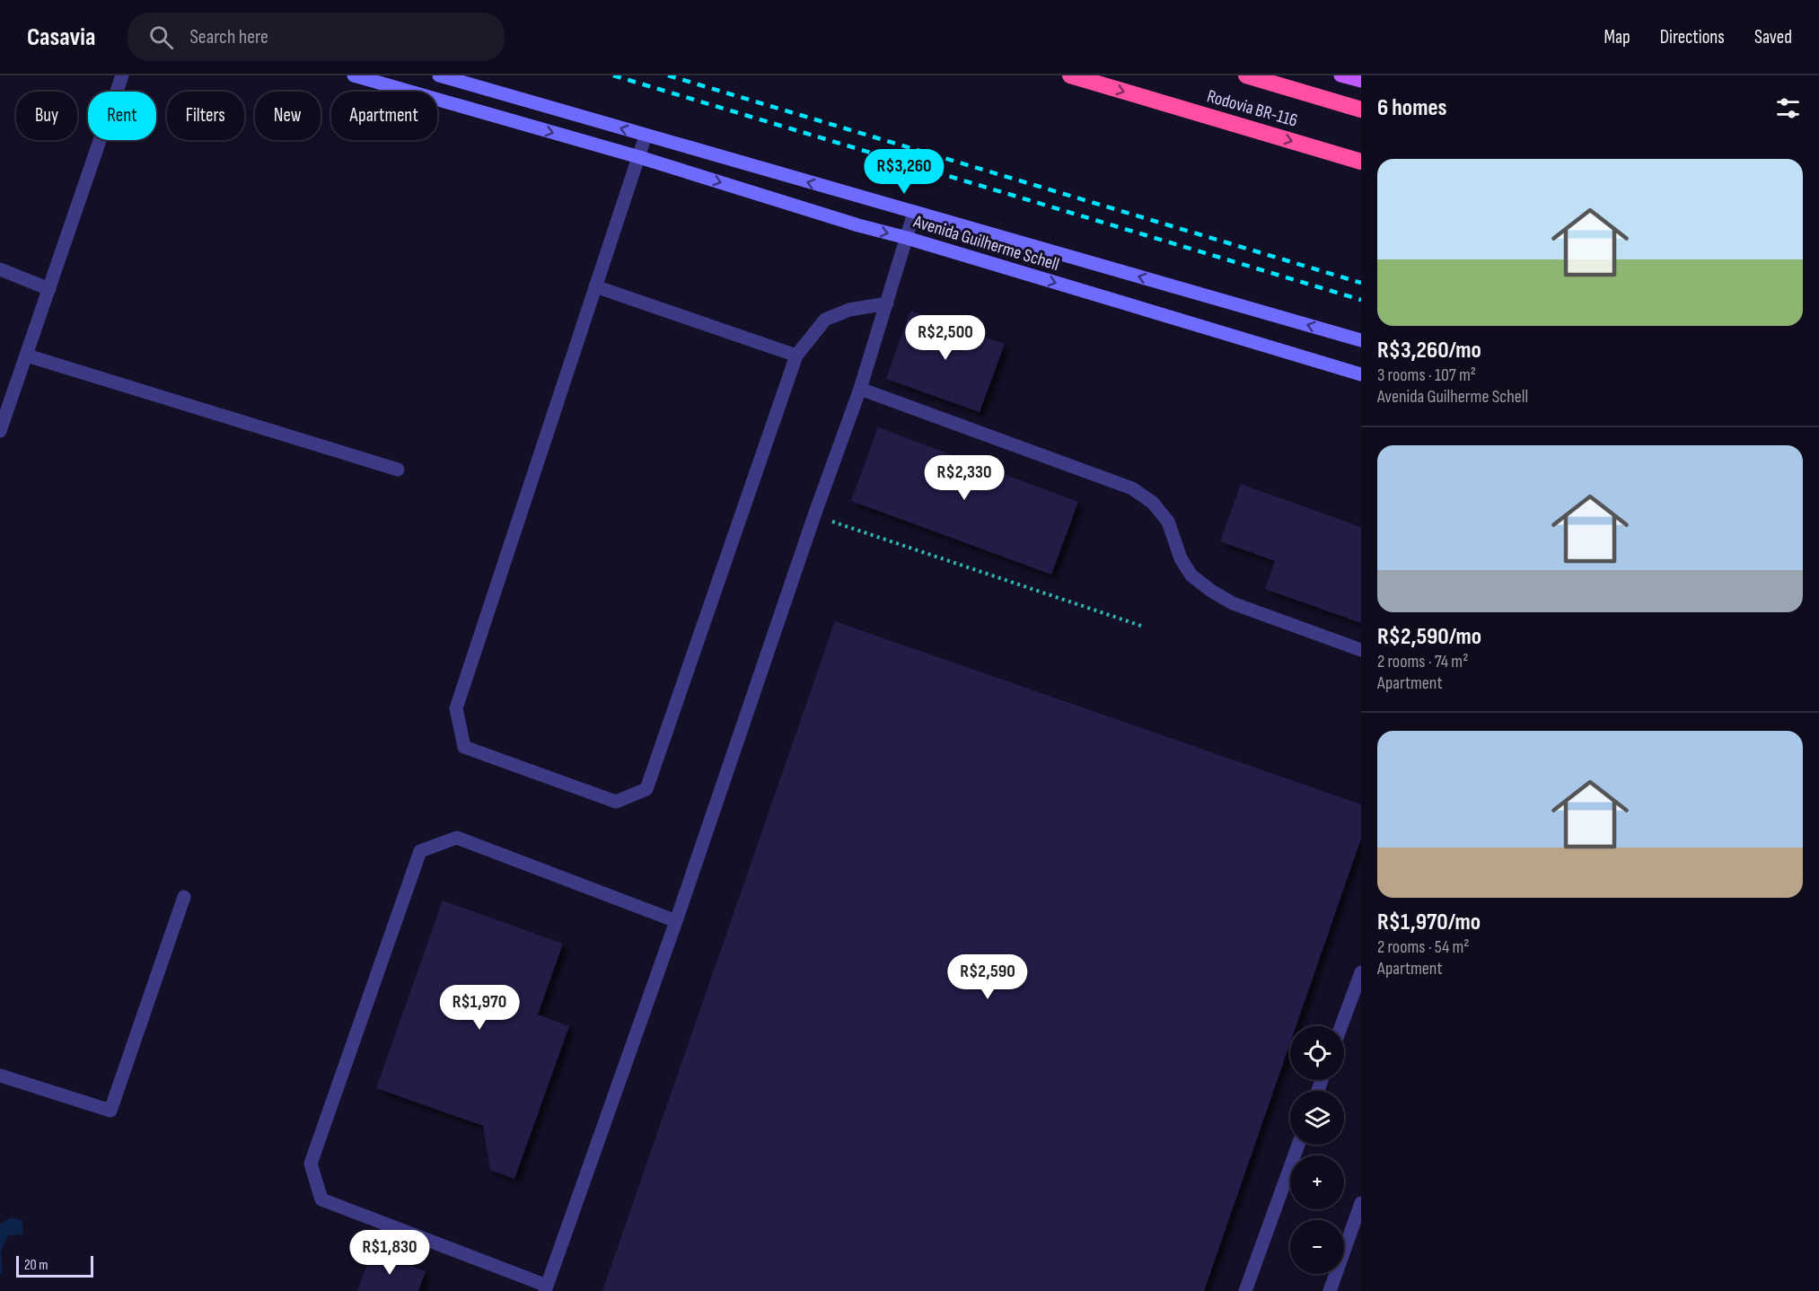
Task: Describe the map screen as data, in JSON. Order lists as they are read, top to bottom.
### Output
{
  "streets": {
    "highway": ["Rodovia BR-116"],
    "main road": ["Avenida Guilherme Schell"]
  },
  "scale_bar": "20 m",
  "page": {
    "header": "Casavia",
    "search": "Search here",
    "nav": ["Map", "Directions", "Saved"],
    "heading": "6 homes",
    "chip": [
      "Buy",
      "Rent",
      "Filters",
      "New",
      "Apartment"
    ],
    "list": [
      {
        "name": "R$3,260/mo",
        "note": "3 rooms · 107 m² · Avenida Guilherme Schell"
      },
      {
        "name": "R$2,590/mo",
        "note": "2 rooms · 74 m² · Apartment"
      },
      {
        "name": "R$1,970/mo",
        "note": "2 rooms · 54 m² · Apartment"
      }
    ],
    "price": [
      "R$3,260",
      "R$2,500",
      "R$2,330",
      "R$2,590",
      "R$1,970",
      "R$1,830"
    ],
    "map_buttons": ["+", "−"],
    "scale": "20 m"
  }
}
